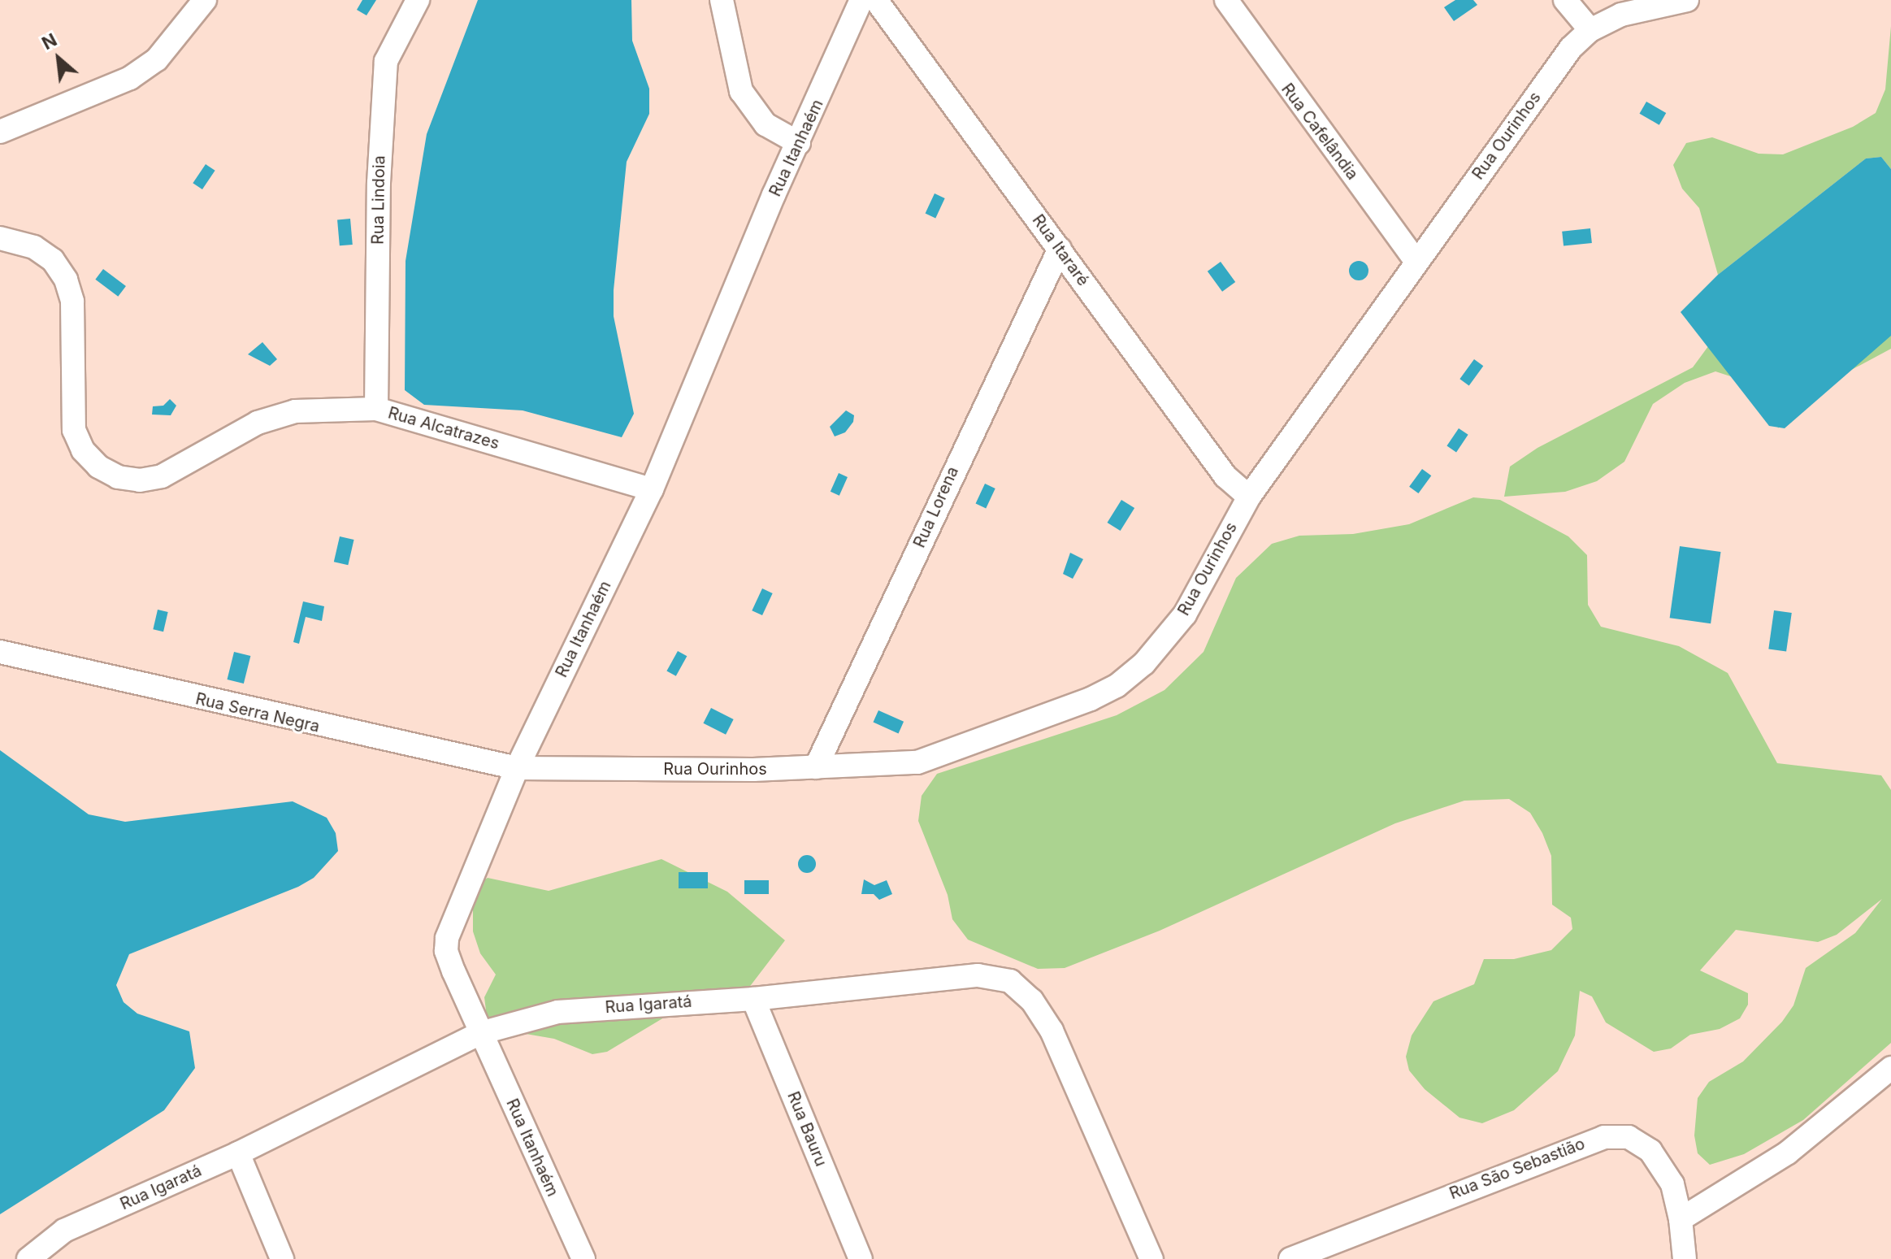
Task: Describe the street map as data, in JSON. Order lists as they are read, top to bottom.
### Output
{
  "streets": {
    "street": [
      "Rua Cafelândia",
      "Rua Ourinhos",
      "Rua Itanhaém",
      "Rua Lindoia",
      "Rua Itararé",
      "Rua Alcatrazes",
      "Rua Lorena",
      "Rua Serra Negra",
      "Rua Igaratá",
      "Rua Bauru",
      "Rua São Sebastião"
    ]
  },
  "crossings": [
    ["Rua Cafelândia", "Rua Ourinhos"],
    ["Rua Ourinhos", "Rua Itanhaém"],
    ["Rua Ourinhos", "Rua Itararé"],
    ["Rua Ourinhos", "Rua Lorena"],
    ["Rua Ourinhos", "Rua Serra Negra"],
    ["Rua Itanhaém", "Rua Alcatrazes"],
    ["Rua Itanhaém", "Rua Serra Negra"],
    ["Rua Itanhaém", "Rua Igaratá"],
    ["Rua Lindoia", "Rua Alcatrazes"],
    ["Rua Itararé", "Rua Lorena"],
    ["Rua Igaratá", "Rua Bauru"]
  ],
  "north": "top left"
}
